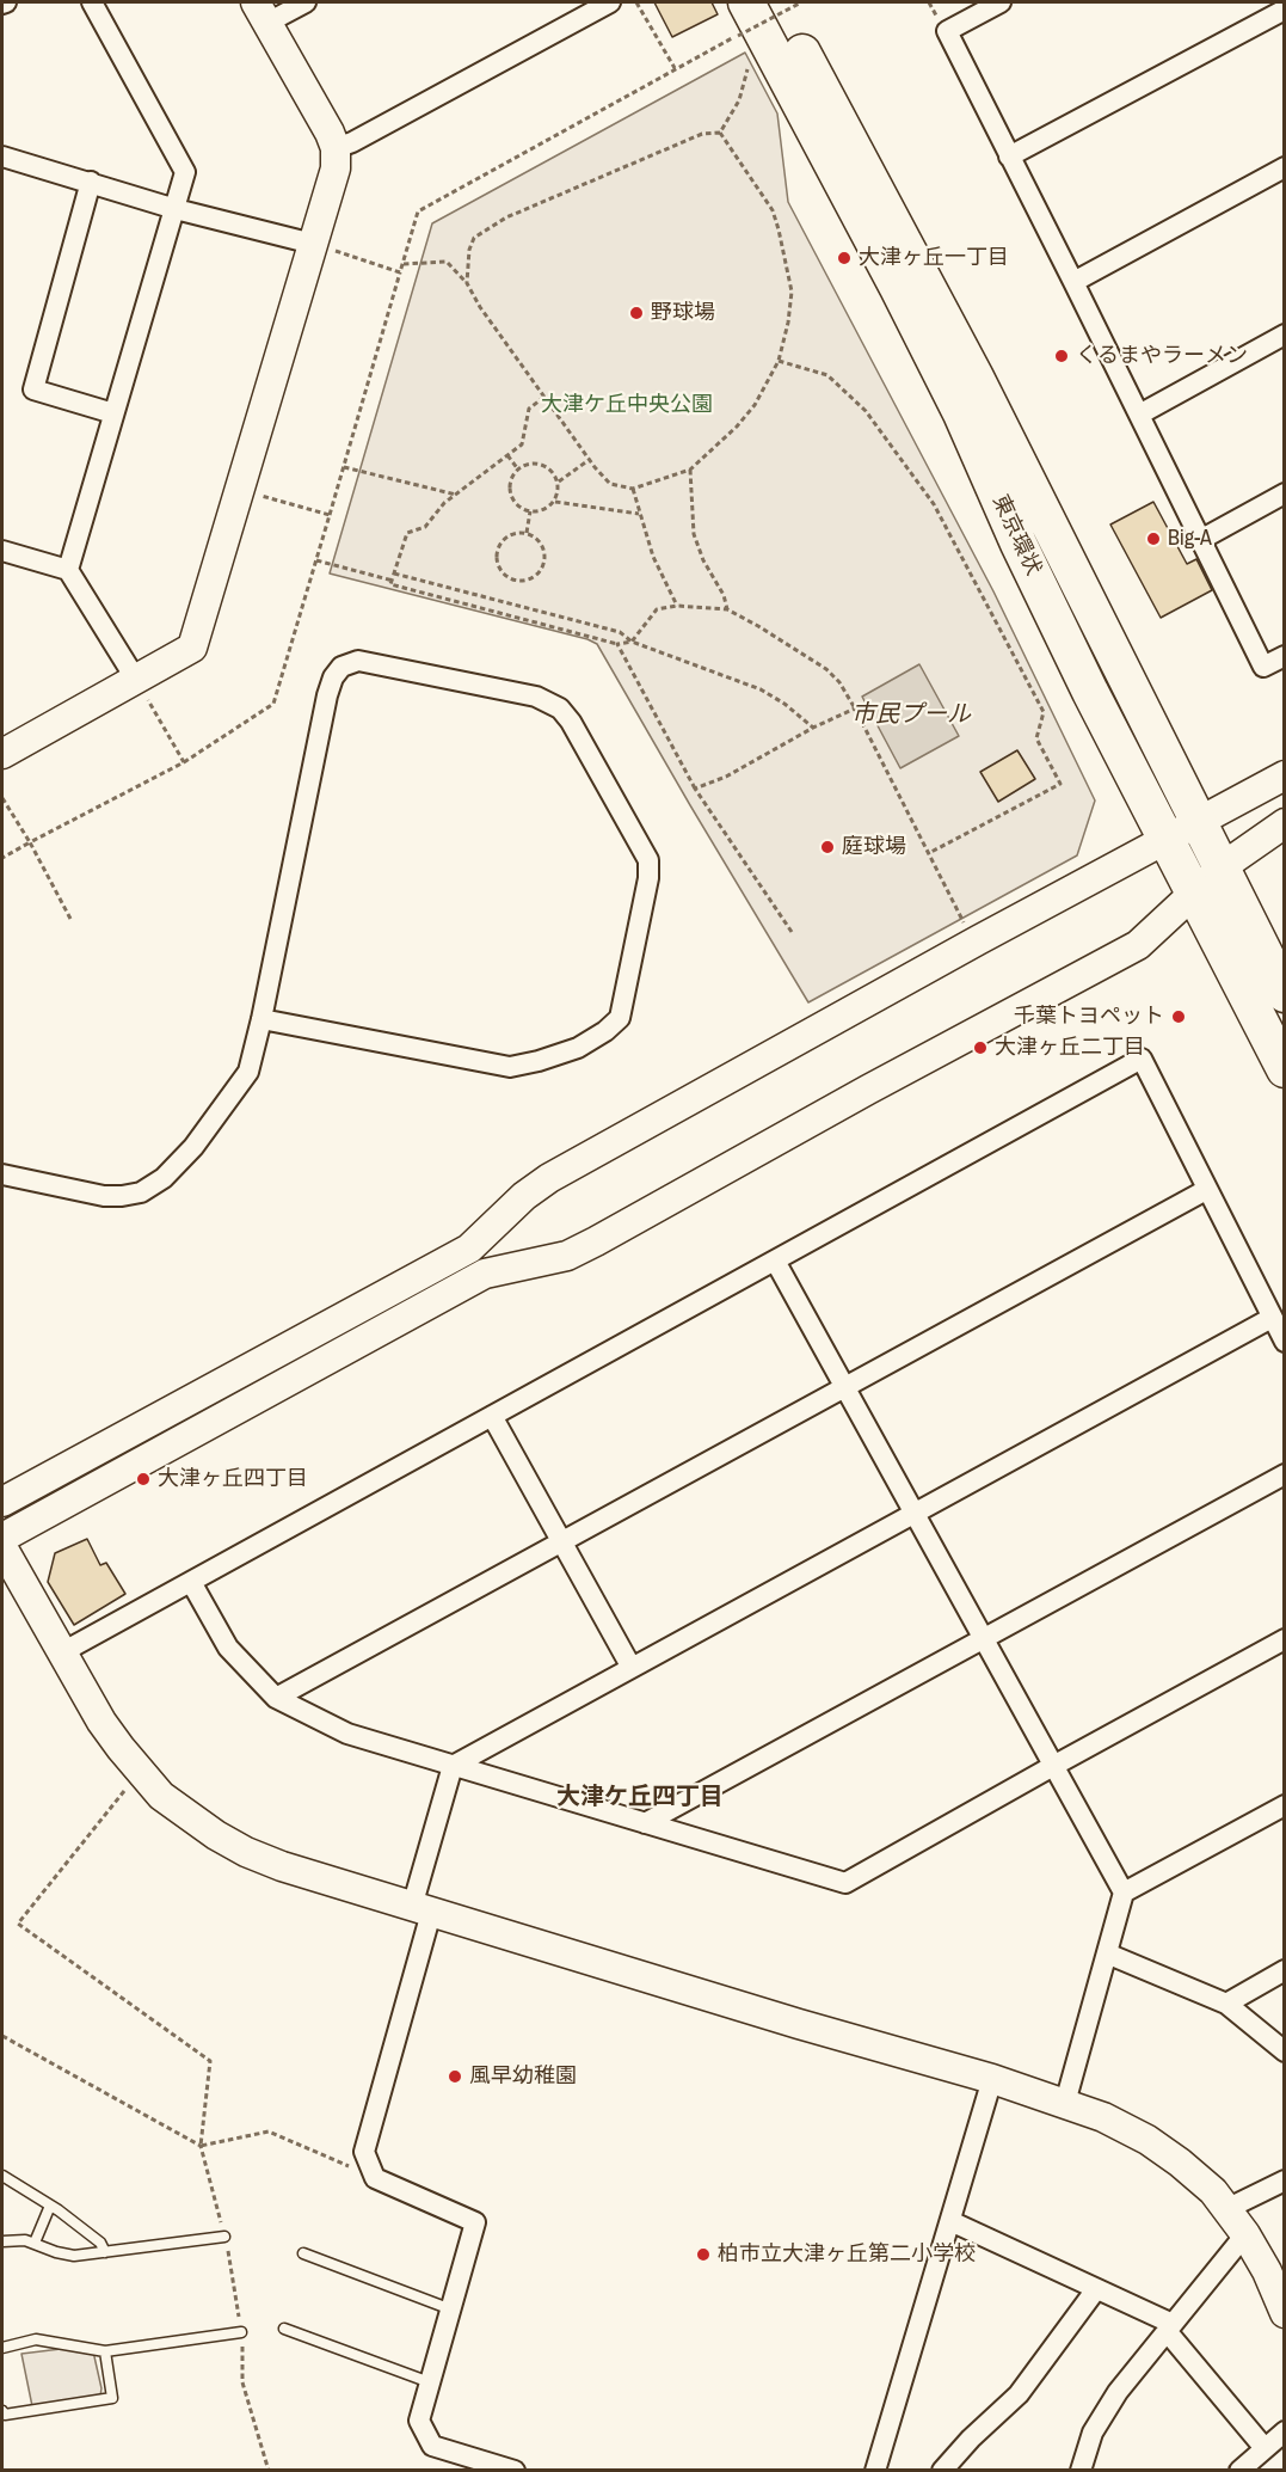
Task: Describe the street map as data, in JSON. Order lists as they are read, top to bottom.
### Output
{
  "streets": {
    "highway": ["東京環状"]
  },
  "districts": ["大津ケ丘四丁目"],
  "water": ["市民プール"],
  "parks": ["大津ケ丘中央公園"],
  "places": [
    "大津ヶ丘一丁目",
    "野球場",
    "くるまやラーメン",
    "Big-A",
    "庭球場",
    "千葉トヨペット",
    "大津ヶ丘二丁目",
    "大津ヶ丘四丁目",
    "風早幼稚園",
    "柏市立大津ヶ丘第二小学校"
  ]
}
